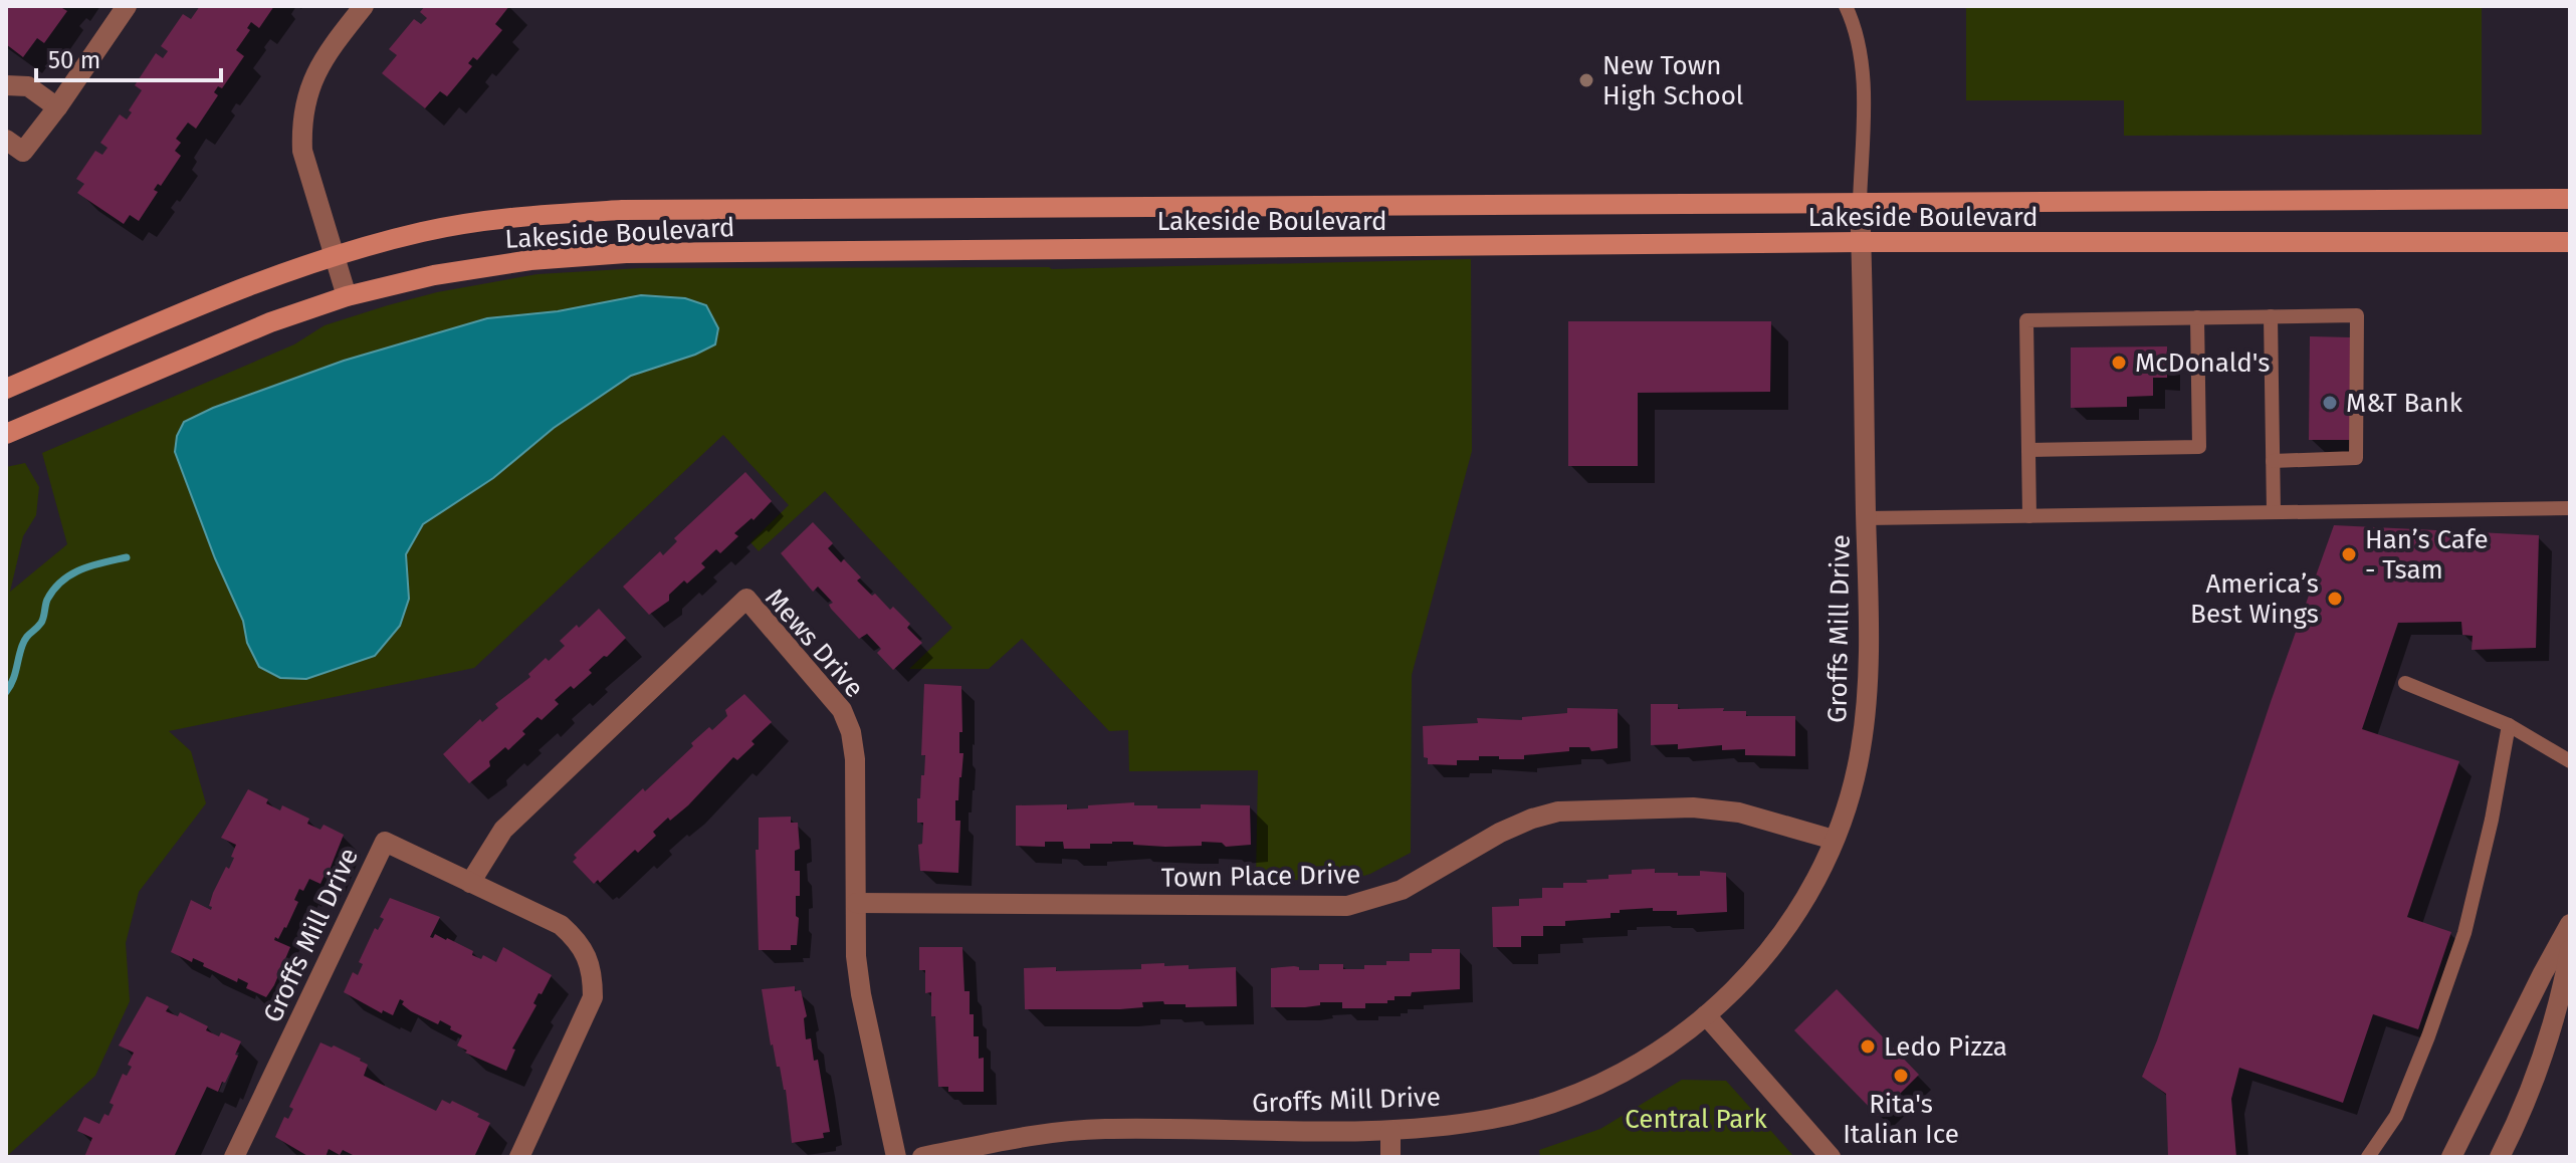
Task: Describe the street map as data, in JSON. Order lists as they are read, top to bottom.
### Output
{
  "streets": {
    "main road": ["Lakeside Boulevard"],
    "street": ["Groffs Mill Drive", "Mews Drive", "Town Place Drive"]
  },
  "crossings": [
    ["Lakeside Boulevard", "Groffs Mill Drive"],
    ["Groffs Mill Drive", "Mews Drive"],
    ["Groffs Mill Drive", "Town Place Drive"],
    ["Mews Drive", "Town Place Drive"]
  ],
  "parks": ["Central Park"],
  "places": [
    "New Town High School",
    "McDonald's",
    "M&T Bank",
    "Han’s Cafe - Tsam",
    "America’s Best Wings",
    "Ledo Pizza",
    "Rita's Italian Ice"
  ],
  "scale_bar": "50 m"
}
